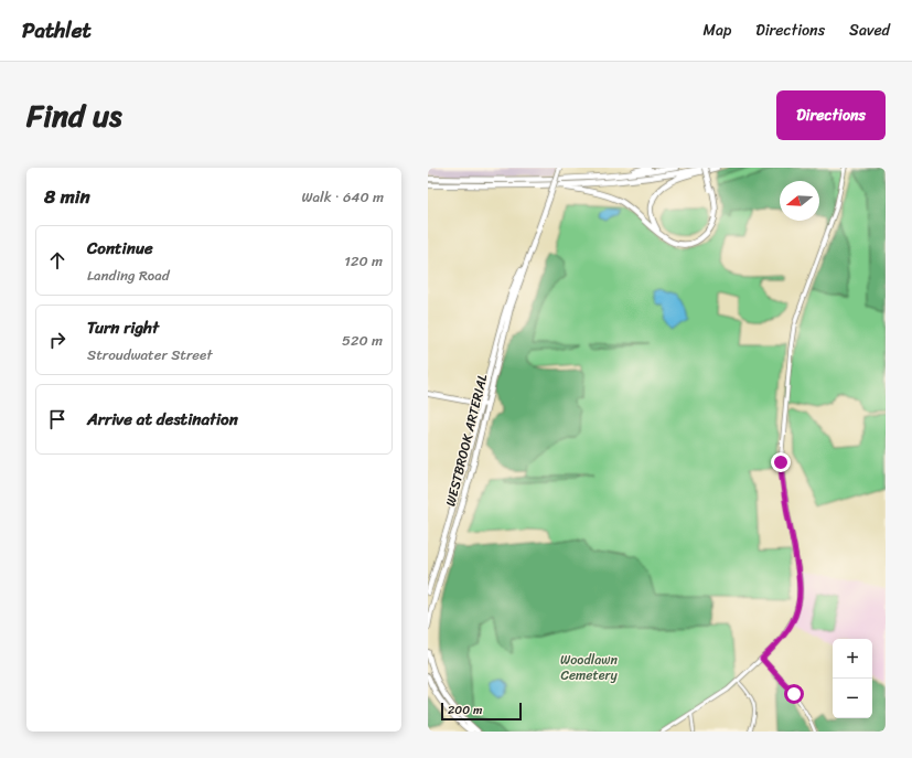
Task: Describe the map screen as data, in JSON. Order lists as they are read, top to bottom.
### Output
{
  "streets": {
    "highway": ["WESTBROOK ARTERIAL"]
  },
  "parks": ["Woodlawn Cemetery"],
  "scale_bar": "200 m",
  "north": "left",
  "page": {
    "header": "Pathlet",
    "nav": ["Map", "Directions", "Saved"],
    "title": "Find us",
    "buttons": "Directions",
    "heading": ["8 min", "Walk · 640 m"],
    "list": [
      ["Continue", "Landing Road", "120 m"],
      ["Turn right", "Stroudwater Street", "520 m"],
      "Arrive at destination"
    ],
    "map_buttons": ["+", "−"],
    "scale": "200 m"
  }
}
